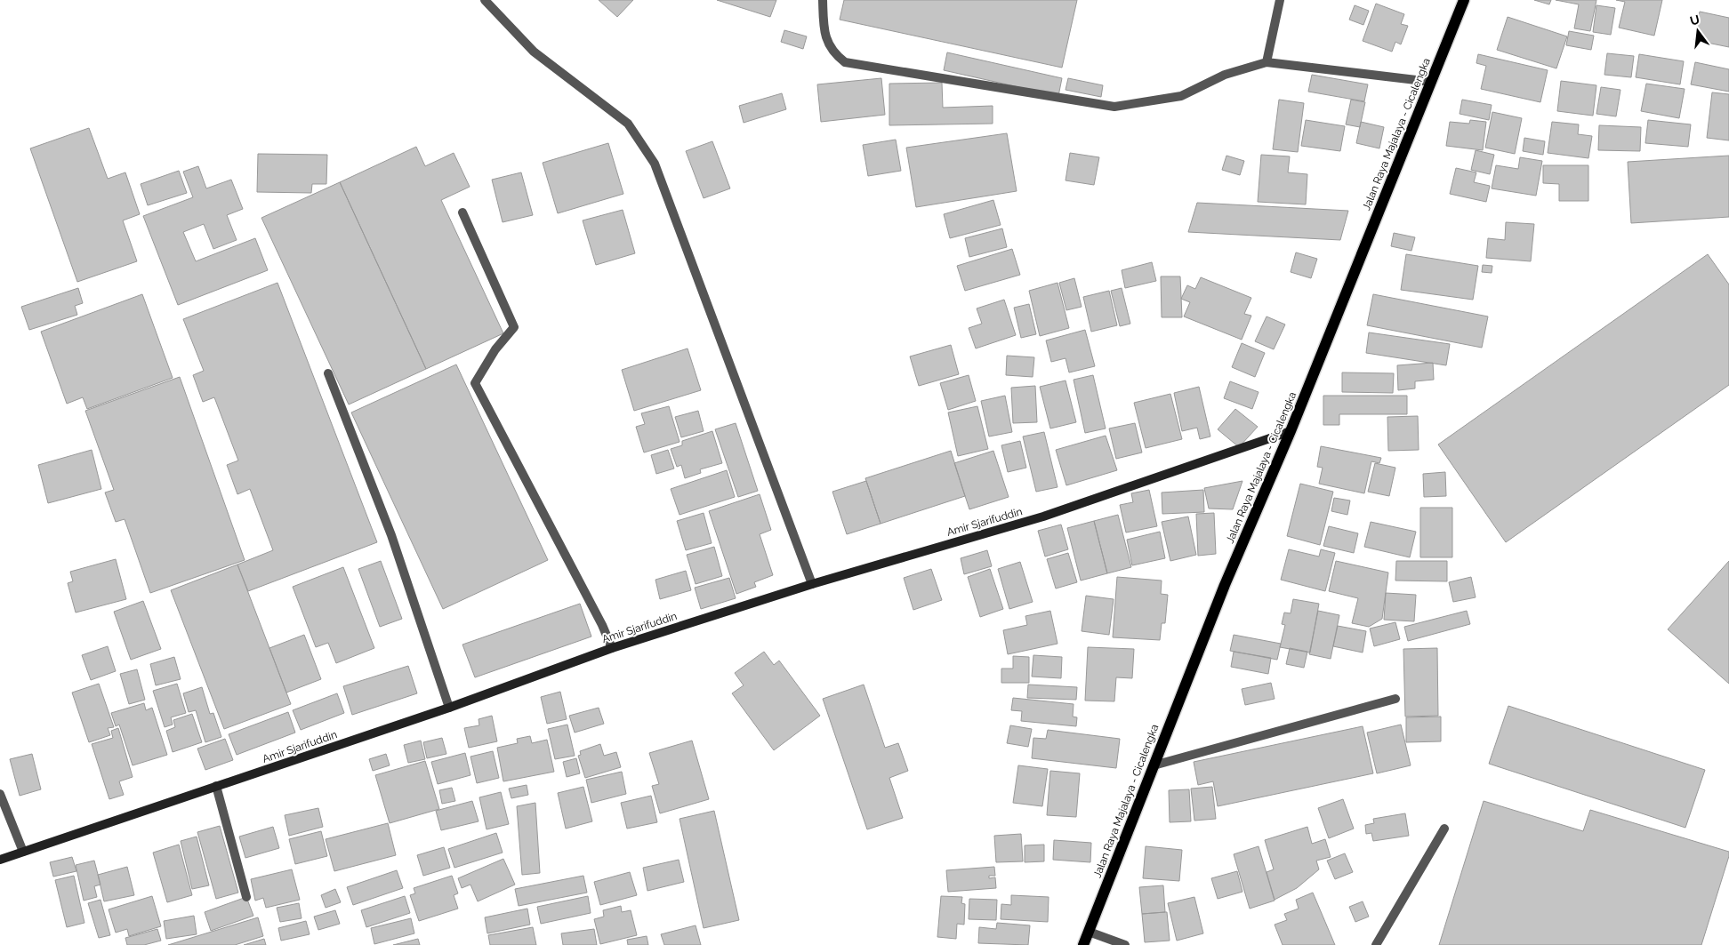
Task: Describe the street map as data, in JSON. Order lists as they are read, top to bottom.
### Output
{
  "streets": {
    "main road": ["Jalan Raya Majalaya - Cicalengka", "Amir Sjarifuddin"]
  },
  "crossings": [
    ["Jalan Raya Majalaya - Cicalengka", "Amir Sjarifuddin"]
  ],
  "north": "top"
}
